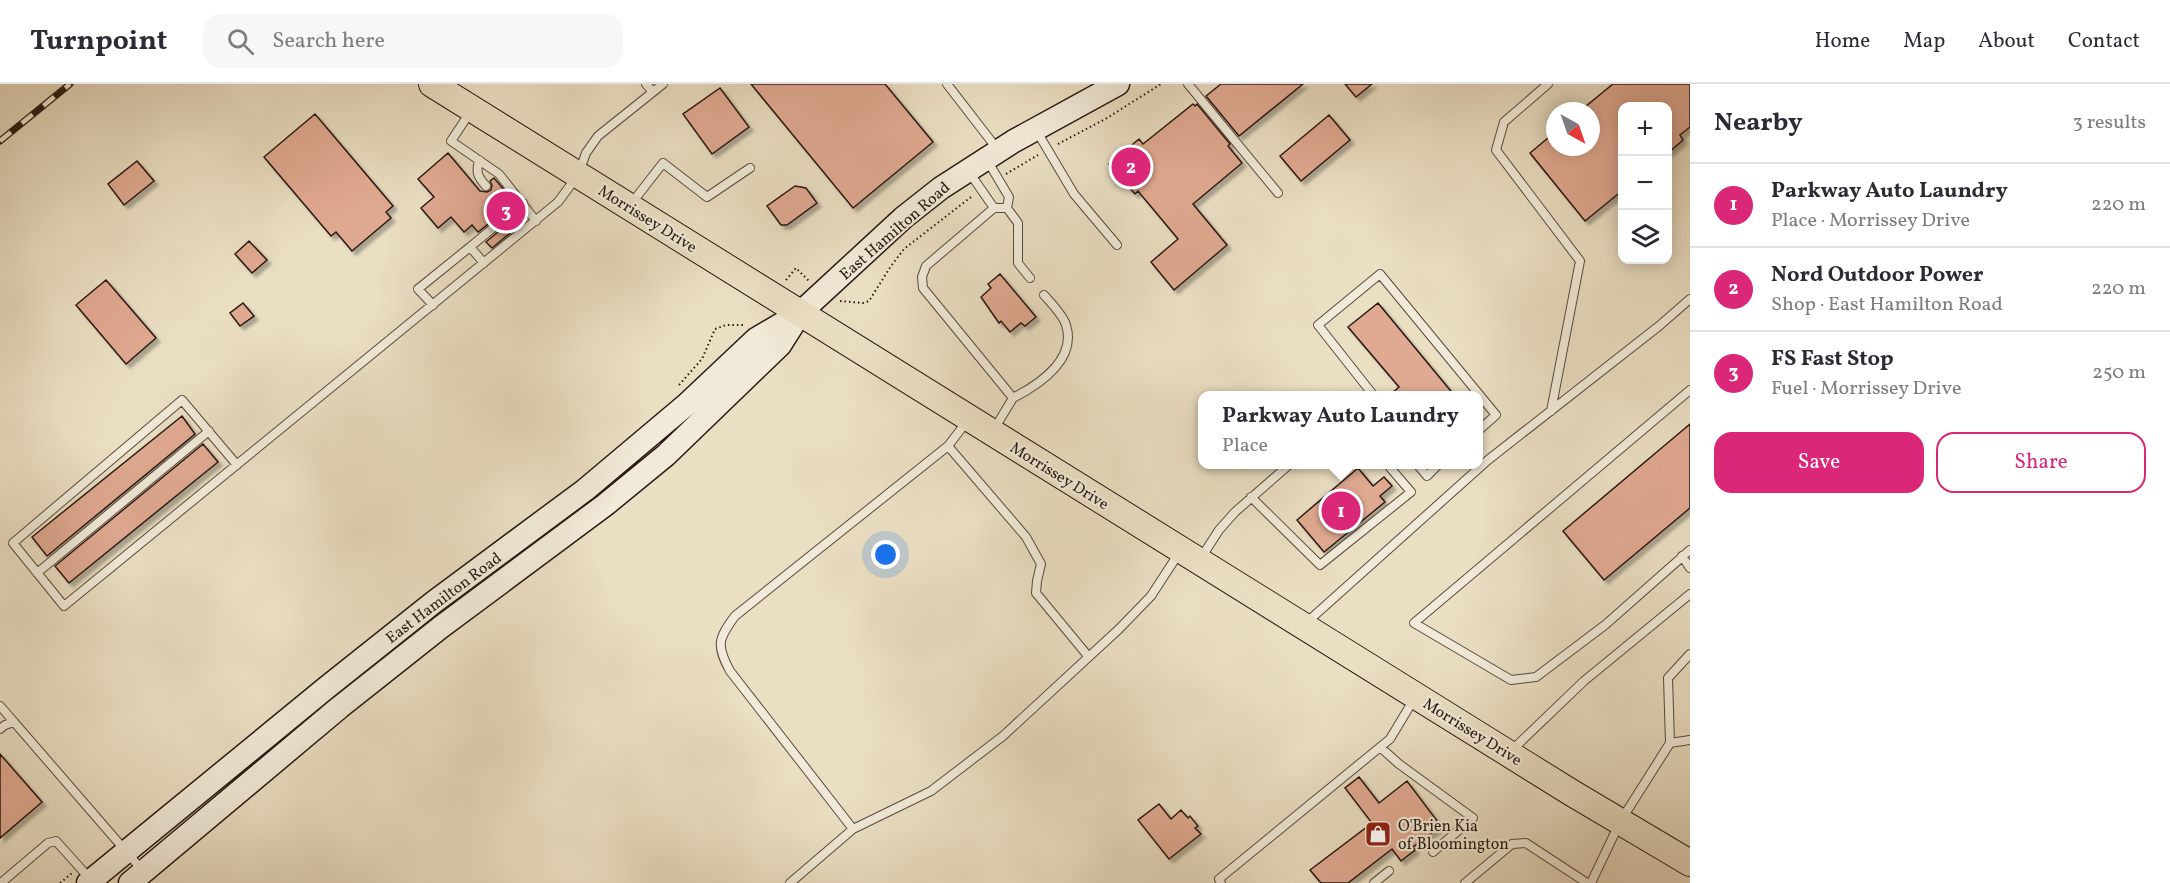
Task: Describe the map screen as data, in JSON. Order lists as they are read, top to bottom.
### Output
{
  "streets": {
    "main road": ["Morrissey Drive", "East Hamilton Road"]
  },
  "crossings": [
    ["Morrissey Drive", "East Hamilton Road"]
  ],
  "places": {
    "shop": ["O'Brien Kia of Bloomington"]
  },
  "north": "bottom right",
  "page": {
    "header": "Turnpoint",
    "search": "Search here",
    "nav": [
      "Home",
      "Map",
      "About",
      "Contact"
    ],
    "heading": ["Nearby", "3 results"],
    "map_buttons": ["+", "−"],
    "pins": ["2", "3", "1"],
    "list": [
      {
        "mark": "1",
        "name": "Parkway Auto Laundry",
        "note": "Place · Morrissey Drive",
        "value": "220 m"
      },
      {
        "mark": "2",
        "name": "Nord Outdoor Power",
        "note": "Shop · East Hamilton Road",
        "value": "220 m"
      },
      {
        "mark": "3",
        "name": "FS Fast Stop",
        "note": "Fuel · Morrissey Drive",
        "value": "250 m"
      }
    ],
    "popup": ["Parkway Auto Laundry", "Place"],
    "buttons": ["Save", "Share"]
  }
}
